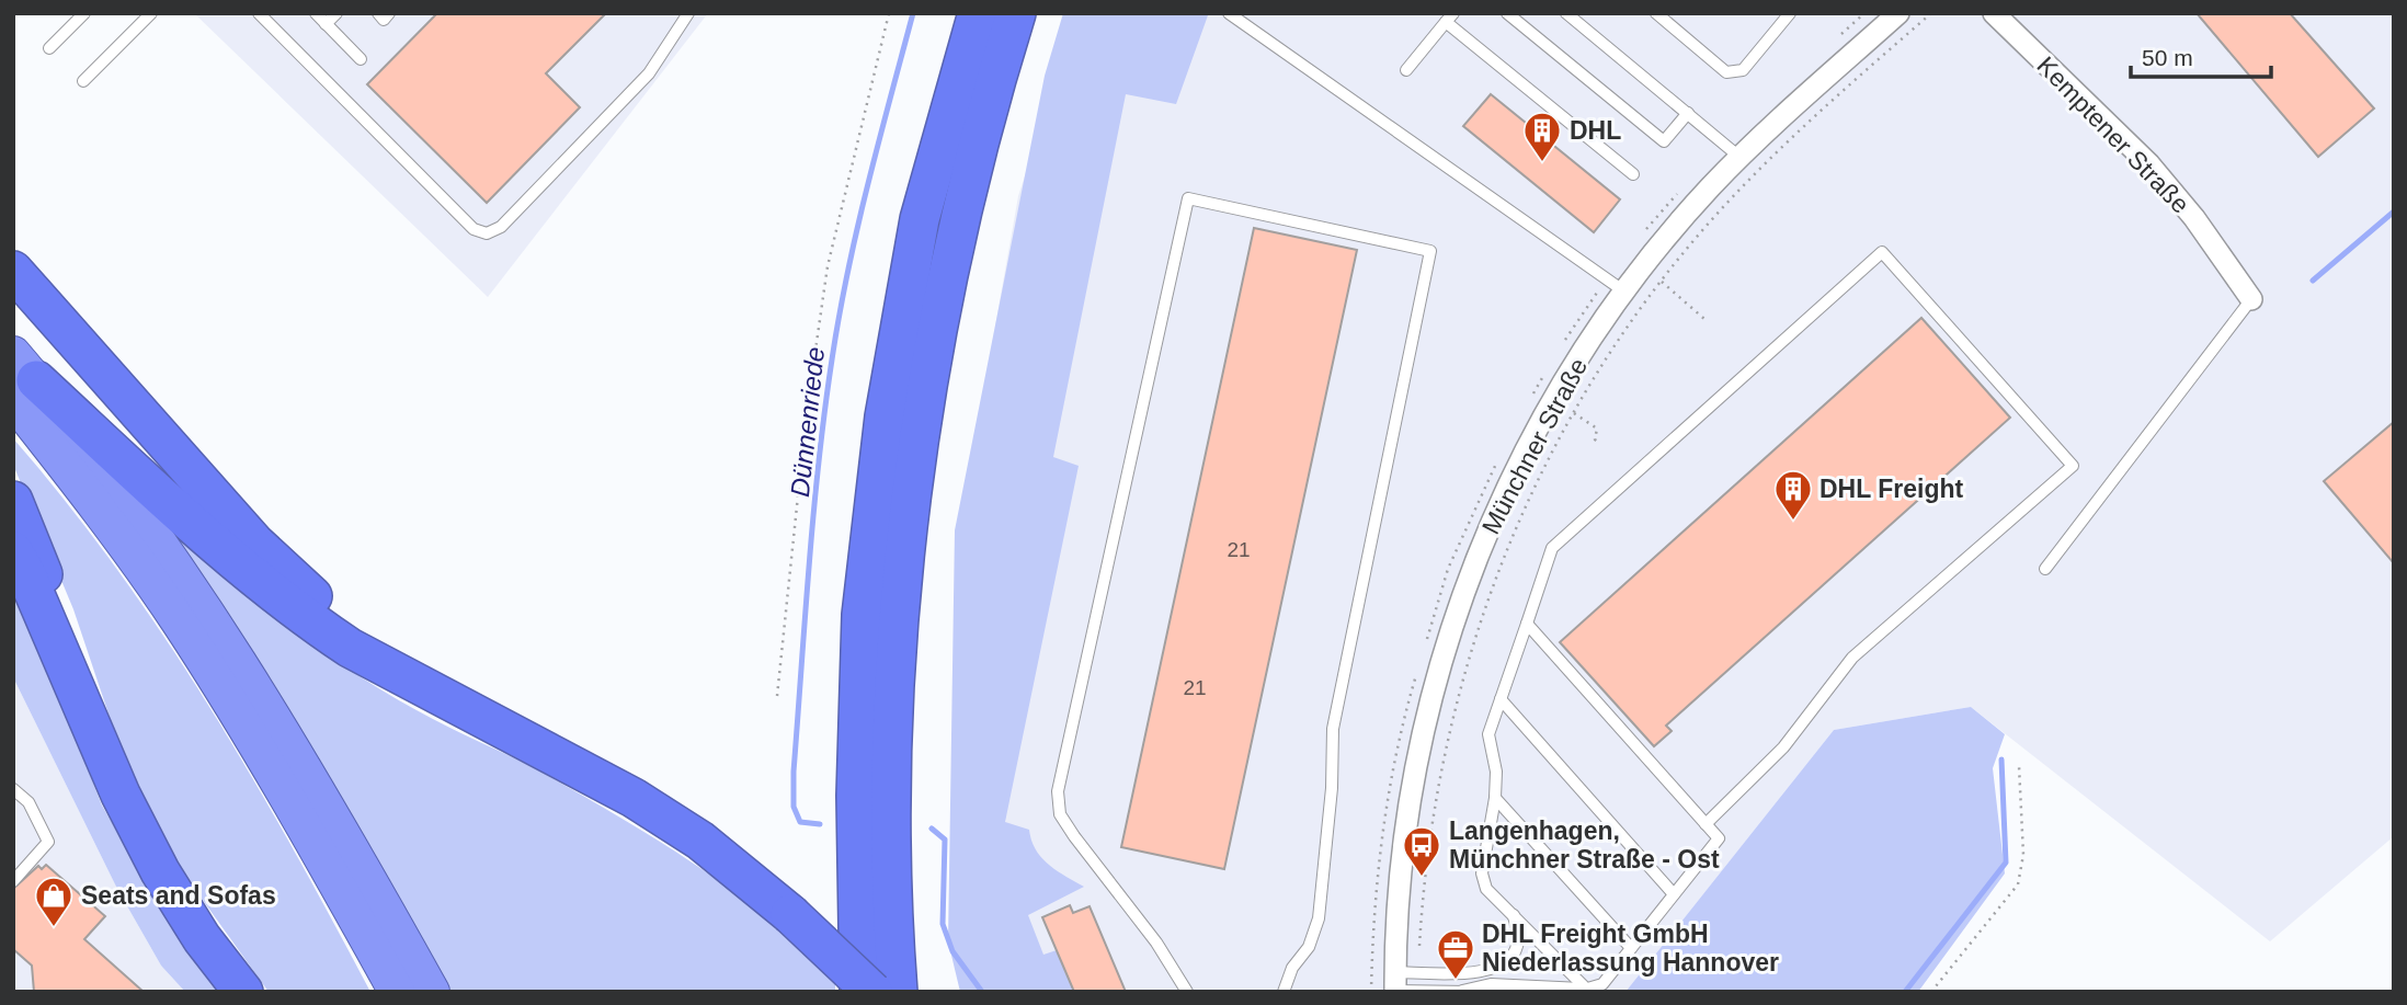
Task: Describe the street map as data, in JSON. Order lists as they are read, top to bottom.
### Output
{
  "streets": {
    "street": ["Kemptener Straße", "Münchner Straße"]
  },
  "water": ["Dünnenriede"],
  "places": {
    "building": ["DHL", "DHL Freight"],
    "bus stop": ["Langenhagen, Münchner Straße - Ost"],
    "shop": ["Seats and Sofas"],
    "office": ["DHL Freight GmbH Niederlassung Hannover"]
  },
  "house_numbers": ["21", "21"],
  "scale_bar": "50 m"
}
